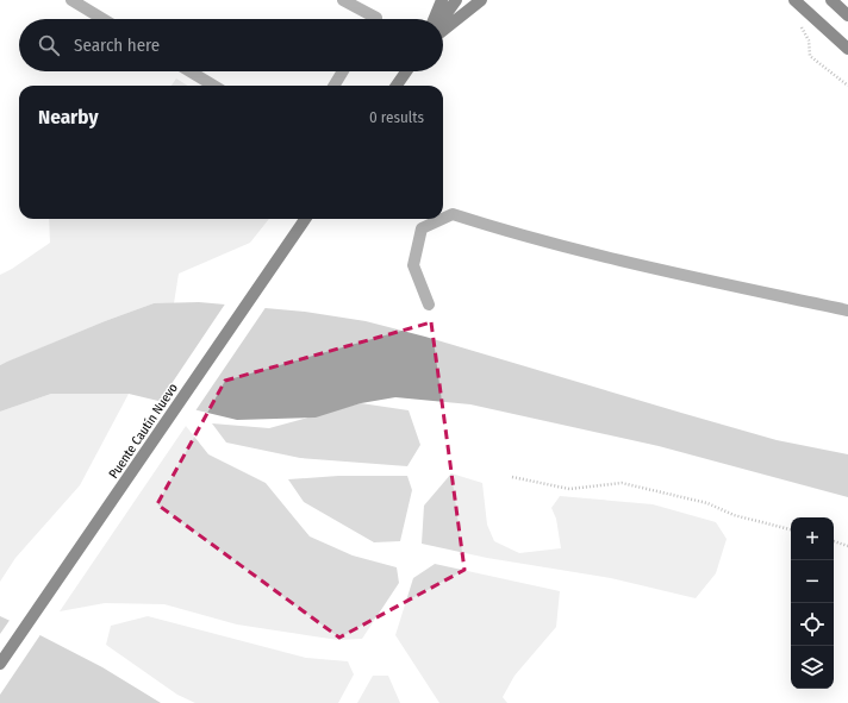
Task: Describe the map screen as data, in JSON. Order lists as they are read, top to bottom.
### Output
{
  "streets": {
    "main road": ["Puente Cautín Nuevo"]
  },
  "page": {
    "search": "Search here",
    "heading": ["Nearby", "0 results"],
    "map_buttons": ["+", "−"]
  }
}
